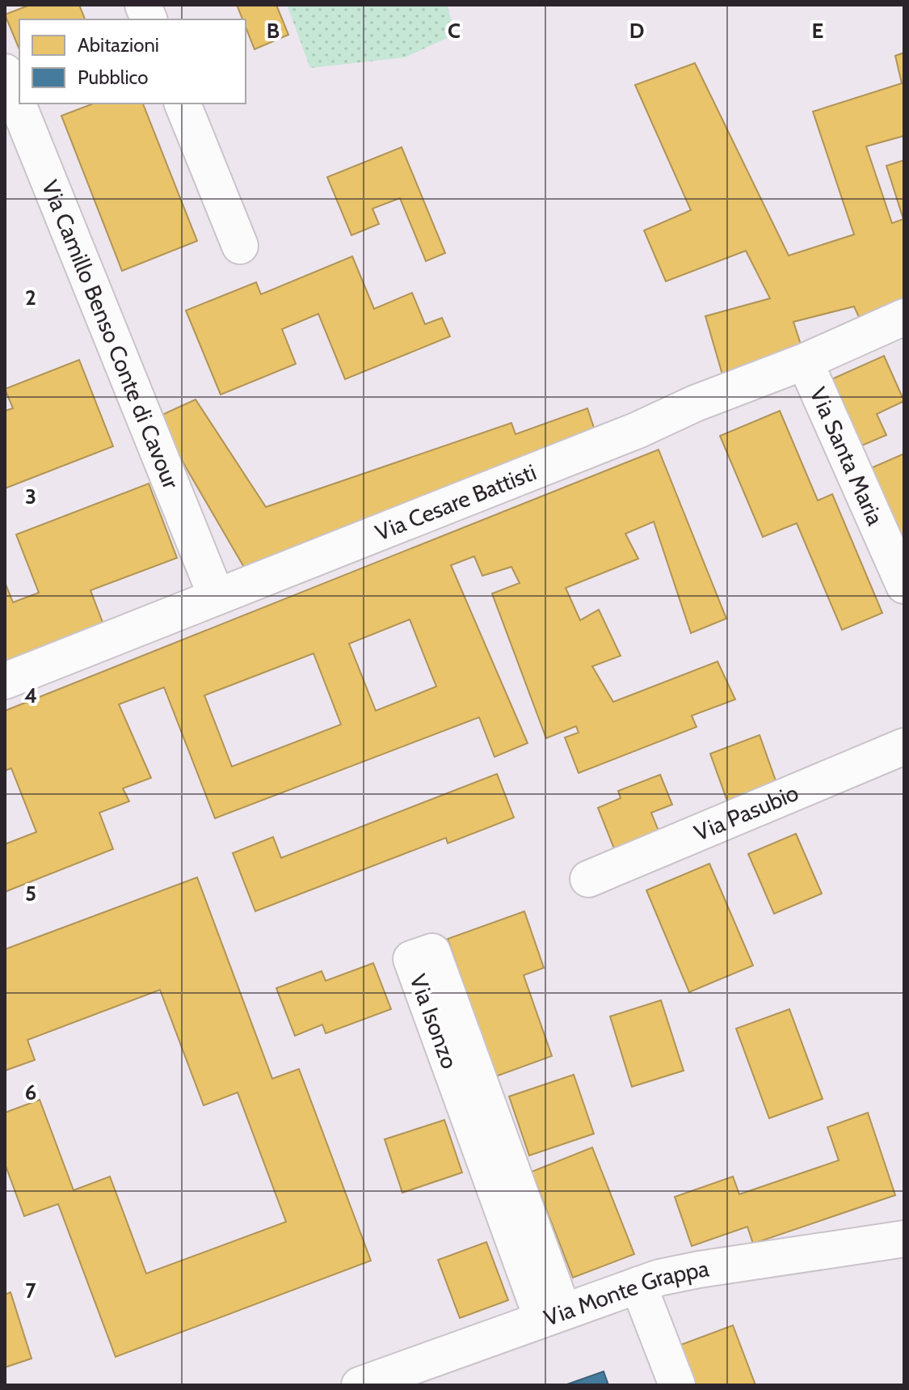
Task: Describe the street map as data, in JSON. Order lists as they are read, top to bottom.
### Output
{
  "streets": {
    "street": [
      "Via Camillo Benso Conte di Cavour",
      "Via Santa Maria",
      "Via Cesare Battisti",
      "Via Pasubio",
      "Via Isonzo",
      "Via Monte Grappa"
    ]
  },
  "crossings": [
    ["Via Camillo Benso Conte di Cavour", "Via Cesare Battisti"],
    ["Via Santa Maria", "Via Cesare Battisti"],
    ["Via Isonzo", "Via Monte Grappa"]
  ],
  "legend": ["Abitazioni", "Pubblico"],
  "grid": {
    "columns": [
      "B",
      "C",
      "D",
      "E"
    ],
    "rows": [
      "2",
      "3",
      "4",
      "5",
      "6",
      "7"
    ]
  }
}
